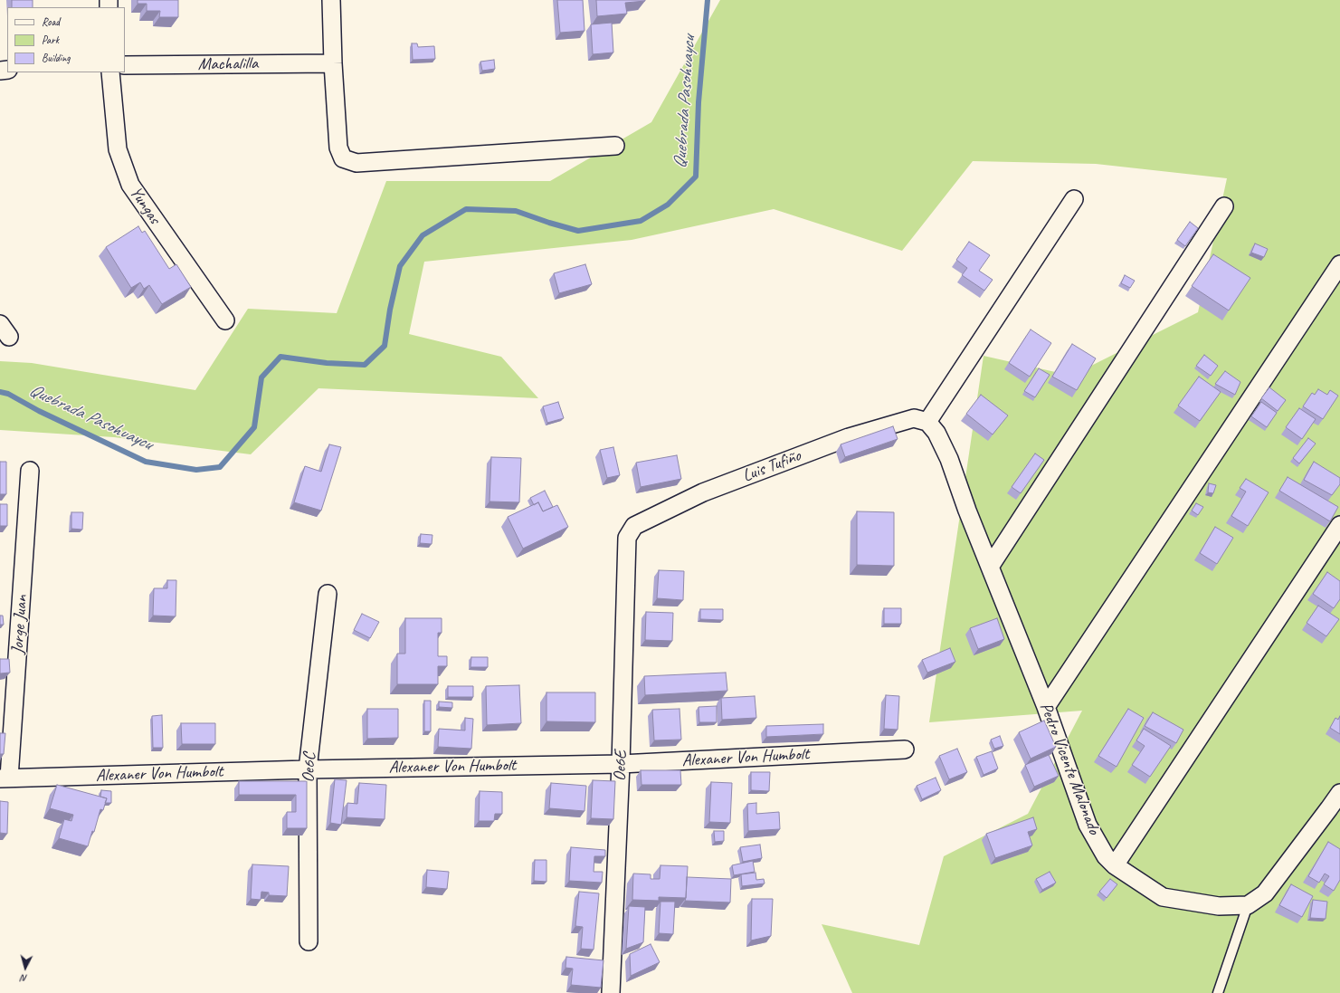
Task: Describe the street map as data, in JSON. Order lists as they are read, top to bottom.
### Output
{
  "streets": {
    "street": [
      "Machalilla",
      "Yungas",
      "Luis Tufiño",
      "Jorge Juan",
      "Alexaner Von Humbolt",
      "Oe6E",
      "Oe6C",
      "Pedro Vicente Malonado"
    ]
  },
  "crossings": [
    ["Luis Tufiño", "Oe6E"],
    ["Luis Tufiño", "Pedro Vicente Malonado"],
    ["Jorge Juan", "Alexaner Von Humbolt"],
    ["Alexaner Von Humbolt", "Oe6E"],
    ["Alexaner Von Humbolt", "Oe6C"]
  ],
  "water": ["Quebrada Pasohuaycu"],
  "legend": ["Road", "Park", "Building"],
  "north": "bottom"
}
